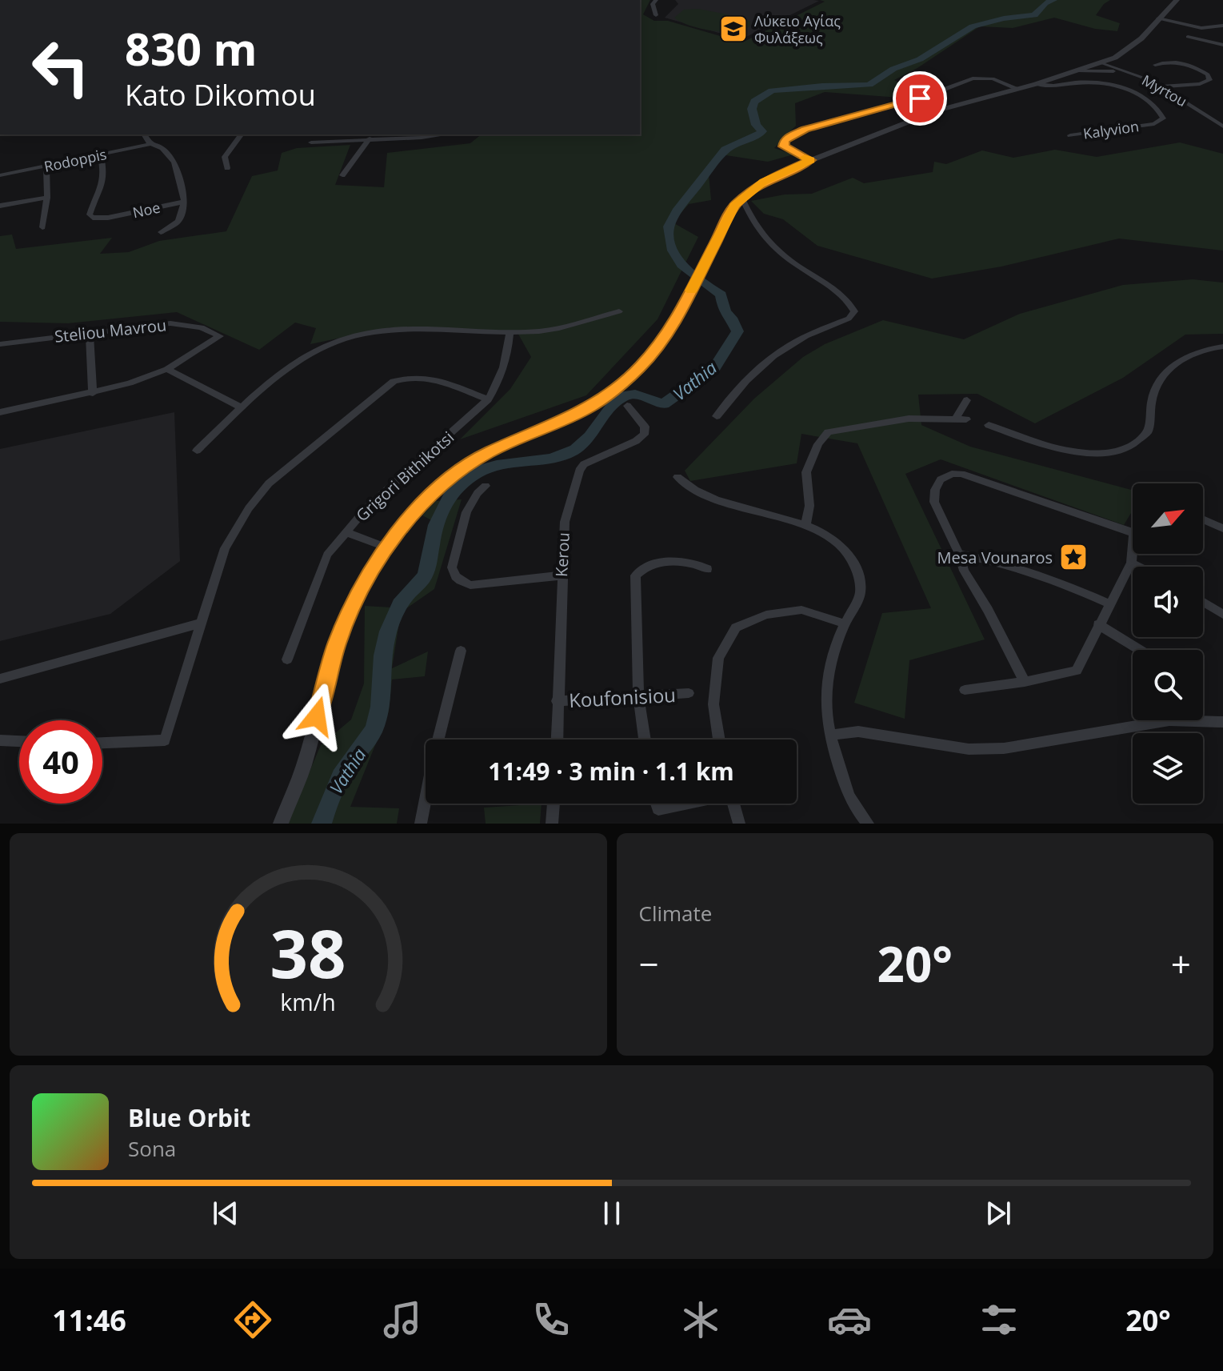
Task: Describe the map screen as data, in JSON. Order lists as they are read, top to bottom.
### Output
{
  "streets": {
    "street": [
      "Myrtou",
      "Kalyvion",
      "Rodoppis",
      "Noe",
      "Steliou Mavrou",
      "Grigori Bithikotsi",
      "Kerou",
      "Koufonisiou"
    ]
  },
  "crossings": [
    ["Rodoppis", "Noe"],
    ["Kerou", "Koufonisiou"]
  ],
  "water": ["Vathia"],
  "places": {
    "school or university": ["Λύκειο Αγίας Φυλάξεως"],
    "place": ["Mesa Vounaros"]
  },
  "north": "top right",
  "page": {
    "turn": ["830 m", "Kato Dikomou"],
    "limit": "40",
    "trip": "11:49 · 3 min · 1.1 km",
    "tile": "Climate",
    "heat": ["−", "20°", "+"],
    "song": ["Blue Orbit", "Sona"],
    "tabs": ["11:46", "20°"],
    "gauge": ["38", "km/h"]
  }
}
